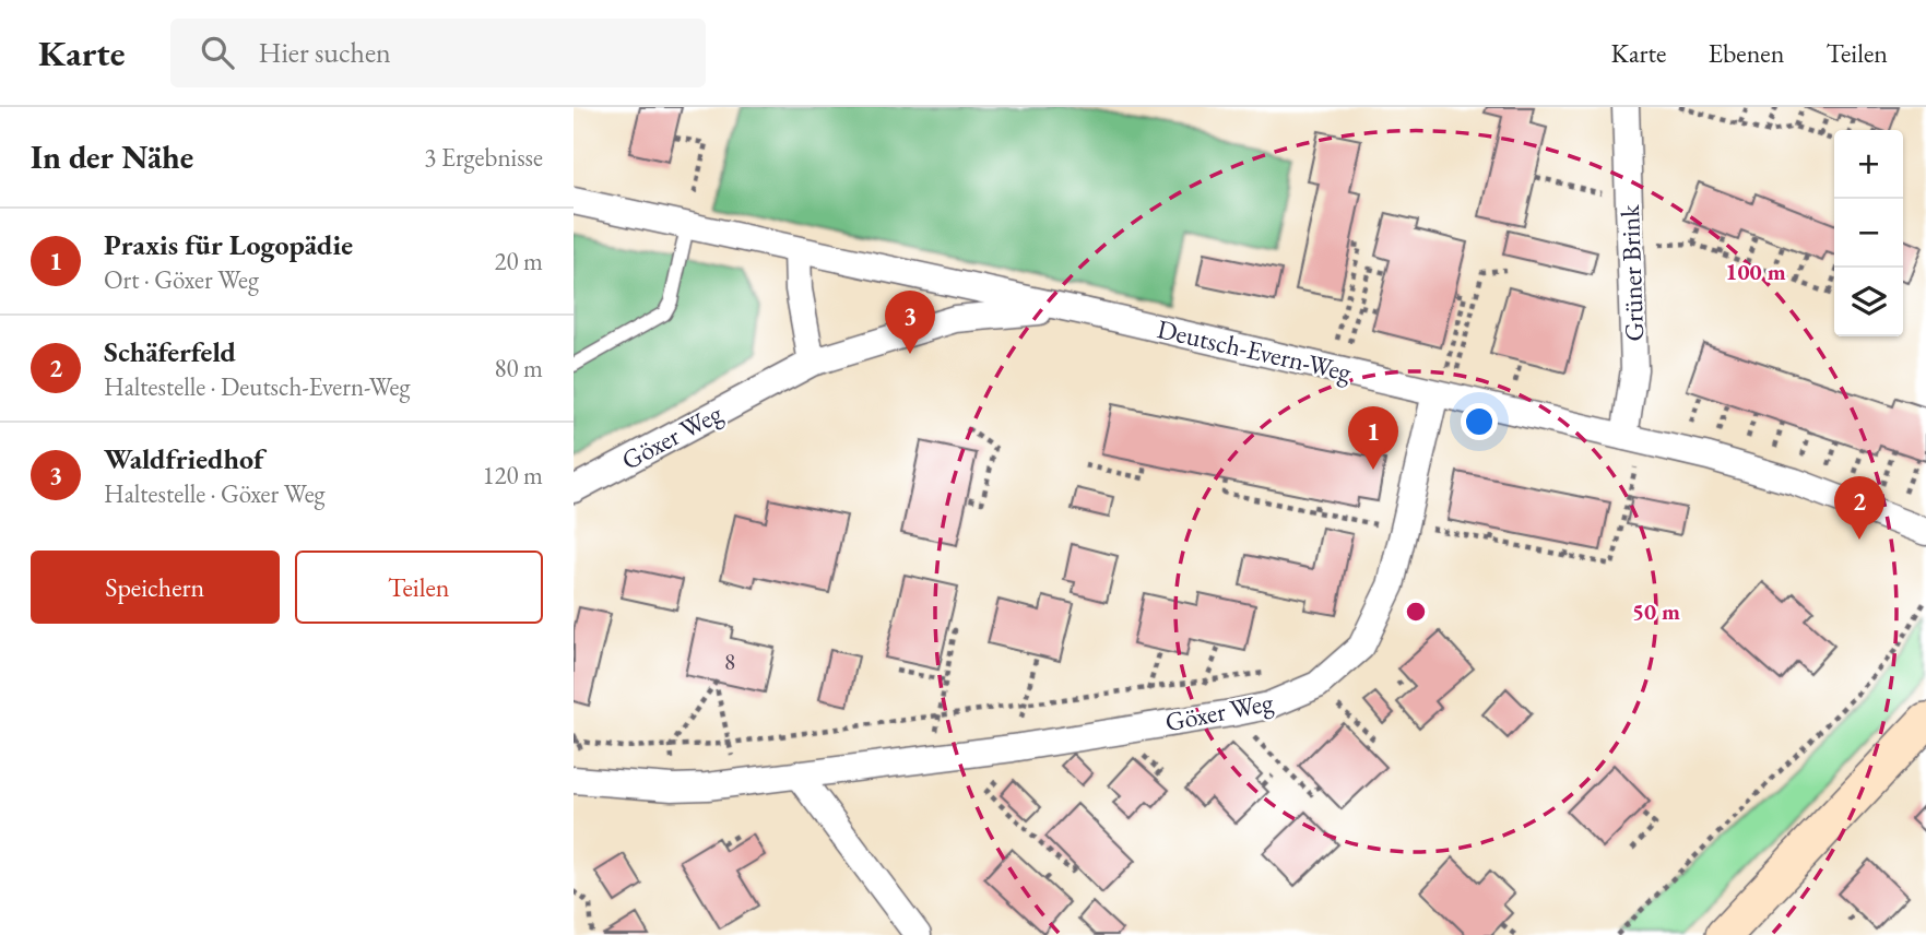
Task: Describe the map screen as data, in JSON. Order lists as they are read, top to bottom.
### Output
{
  "streets": {
    "street": ["Grüner Brink", "Deutsch-Evern-Weg", "Göxer Weg"]
  },
  "crossings": [
    ["Grüner Brink", "Deutsch-Evern-Weg"],
    ["Deutsch-Evern-Weg", "Göxer Weg"]
  ],
  "house_numbers": ["8"],
  "page": {
    "header": "Karte",
    "search": "Hier suchen",
    "nav": ["Karte", "Ebenen", "Teilen"],
    "heading": ["In der Nähe", "3 Ergebnisse"],
    "map_buttons": ["+", "−"],
    "list": [
      {
        "mark": "1",
        "name": "Praxis für Logopädie",
        "note": "Ort · Göxer Weg",
        "value": "20 m"
      },
      {
        "mark": "2",
        "name": "Schäferfeld",
        "note": "Haltestelle · Deutsch-Evern-Weg",
        "value": "80 m"
      },
      {
        "mark": "3",
        "name": "Waldfriedhof",
        "note": "Haltestelle · Göxer Weg",
        "value": "120 m"
      }
    ],
    "pins": ["3", "1", "2"],
    "buttons": ["Speichern", "Teilen"]
  },
  "rings": ["100 m", "50 m"]
}
